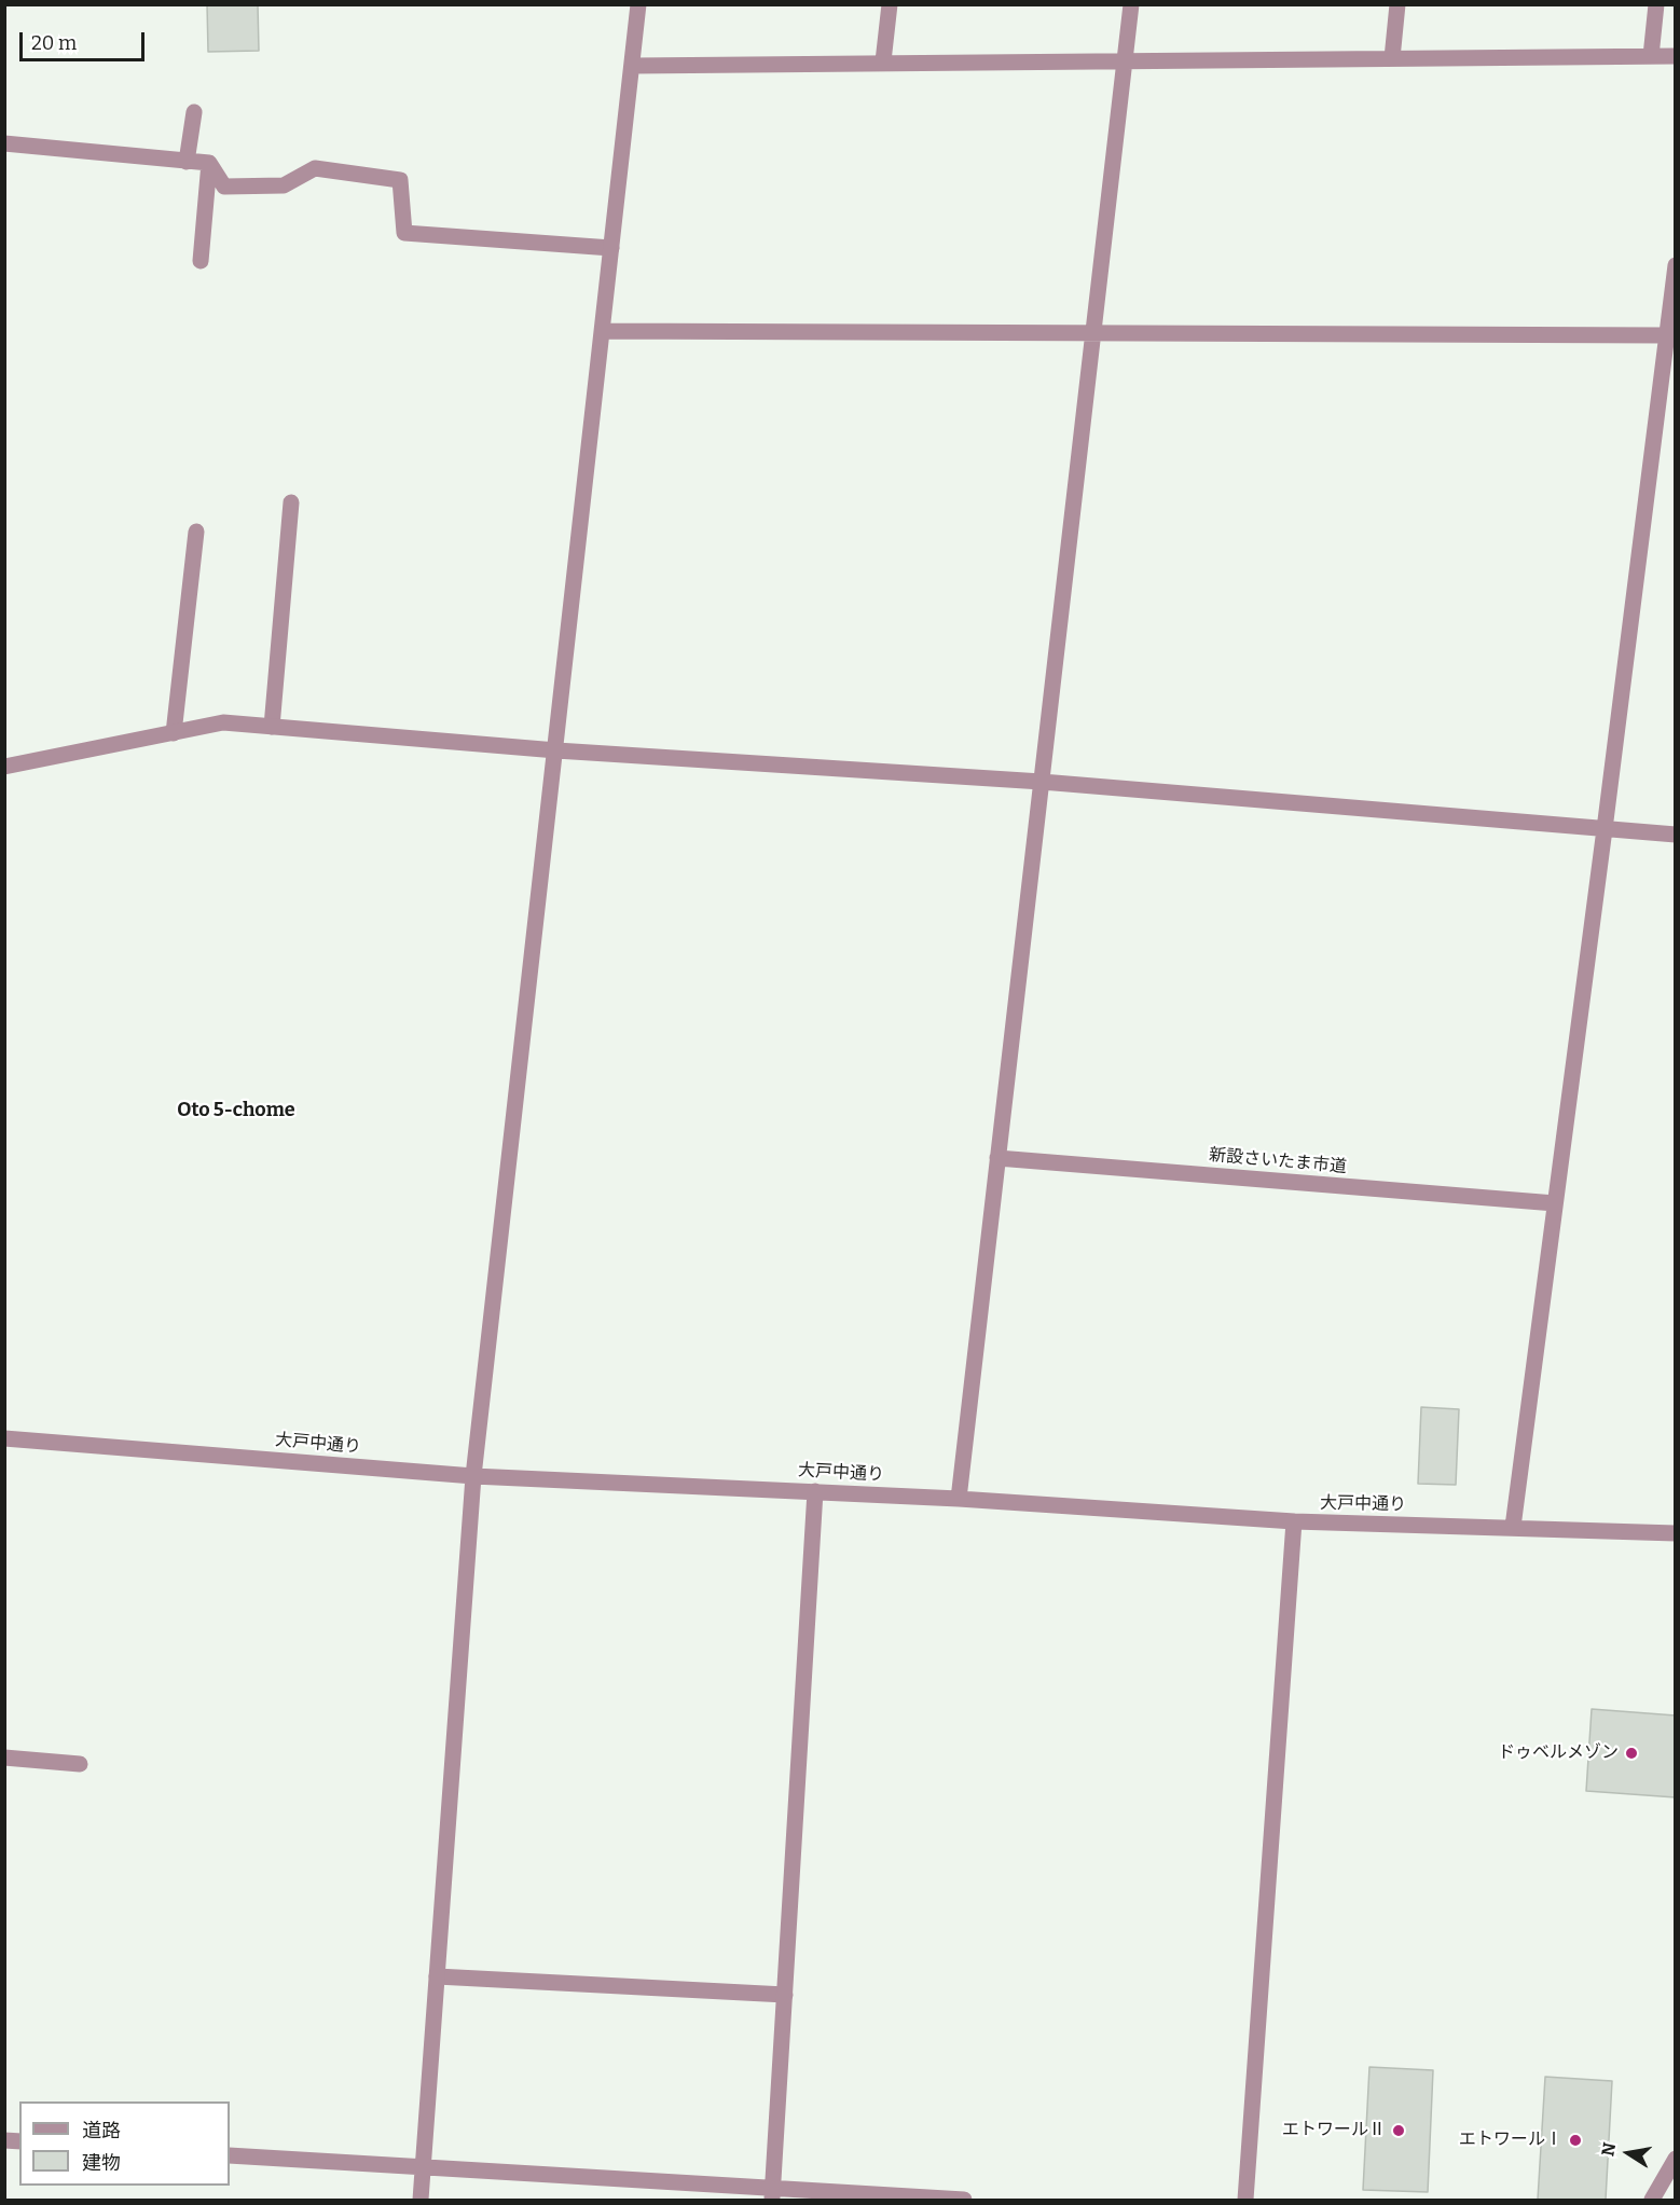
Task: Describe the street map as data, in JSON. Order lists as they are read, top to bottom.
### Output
{
  "streets": {
    "street": ["新設さいたま市道", "大戸中通り"]
  },
  "districts": ["Oto 5-chome"],
  "places": ["ドゥベルメゾン", "エトワールⅡ", "エトワールⅠ"],
  "legend": ["道路", "建物"],
  "scale_bar": "20 m",
  "north": "left"
}
